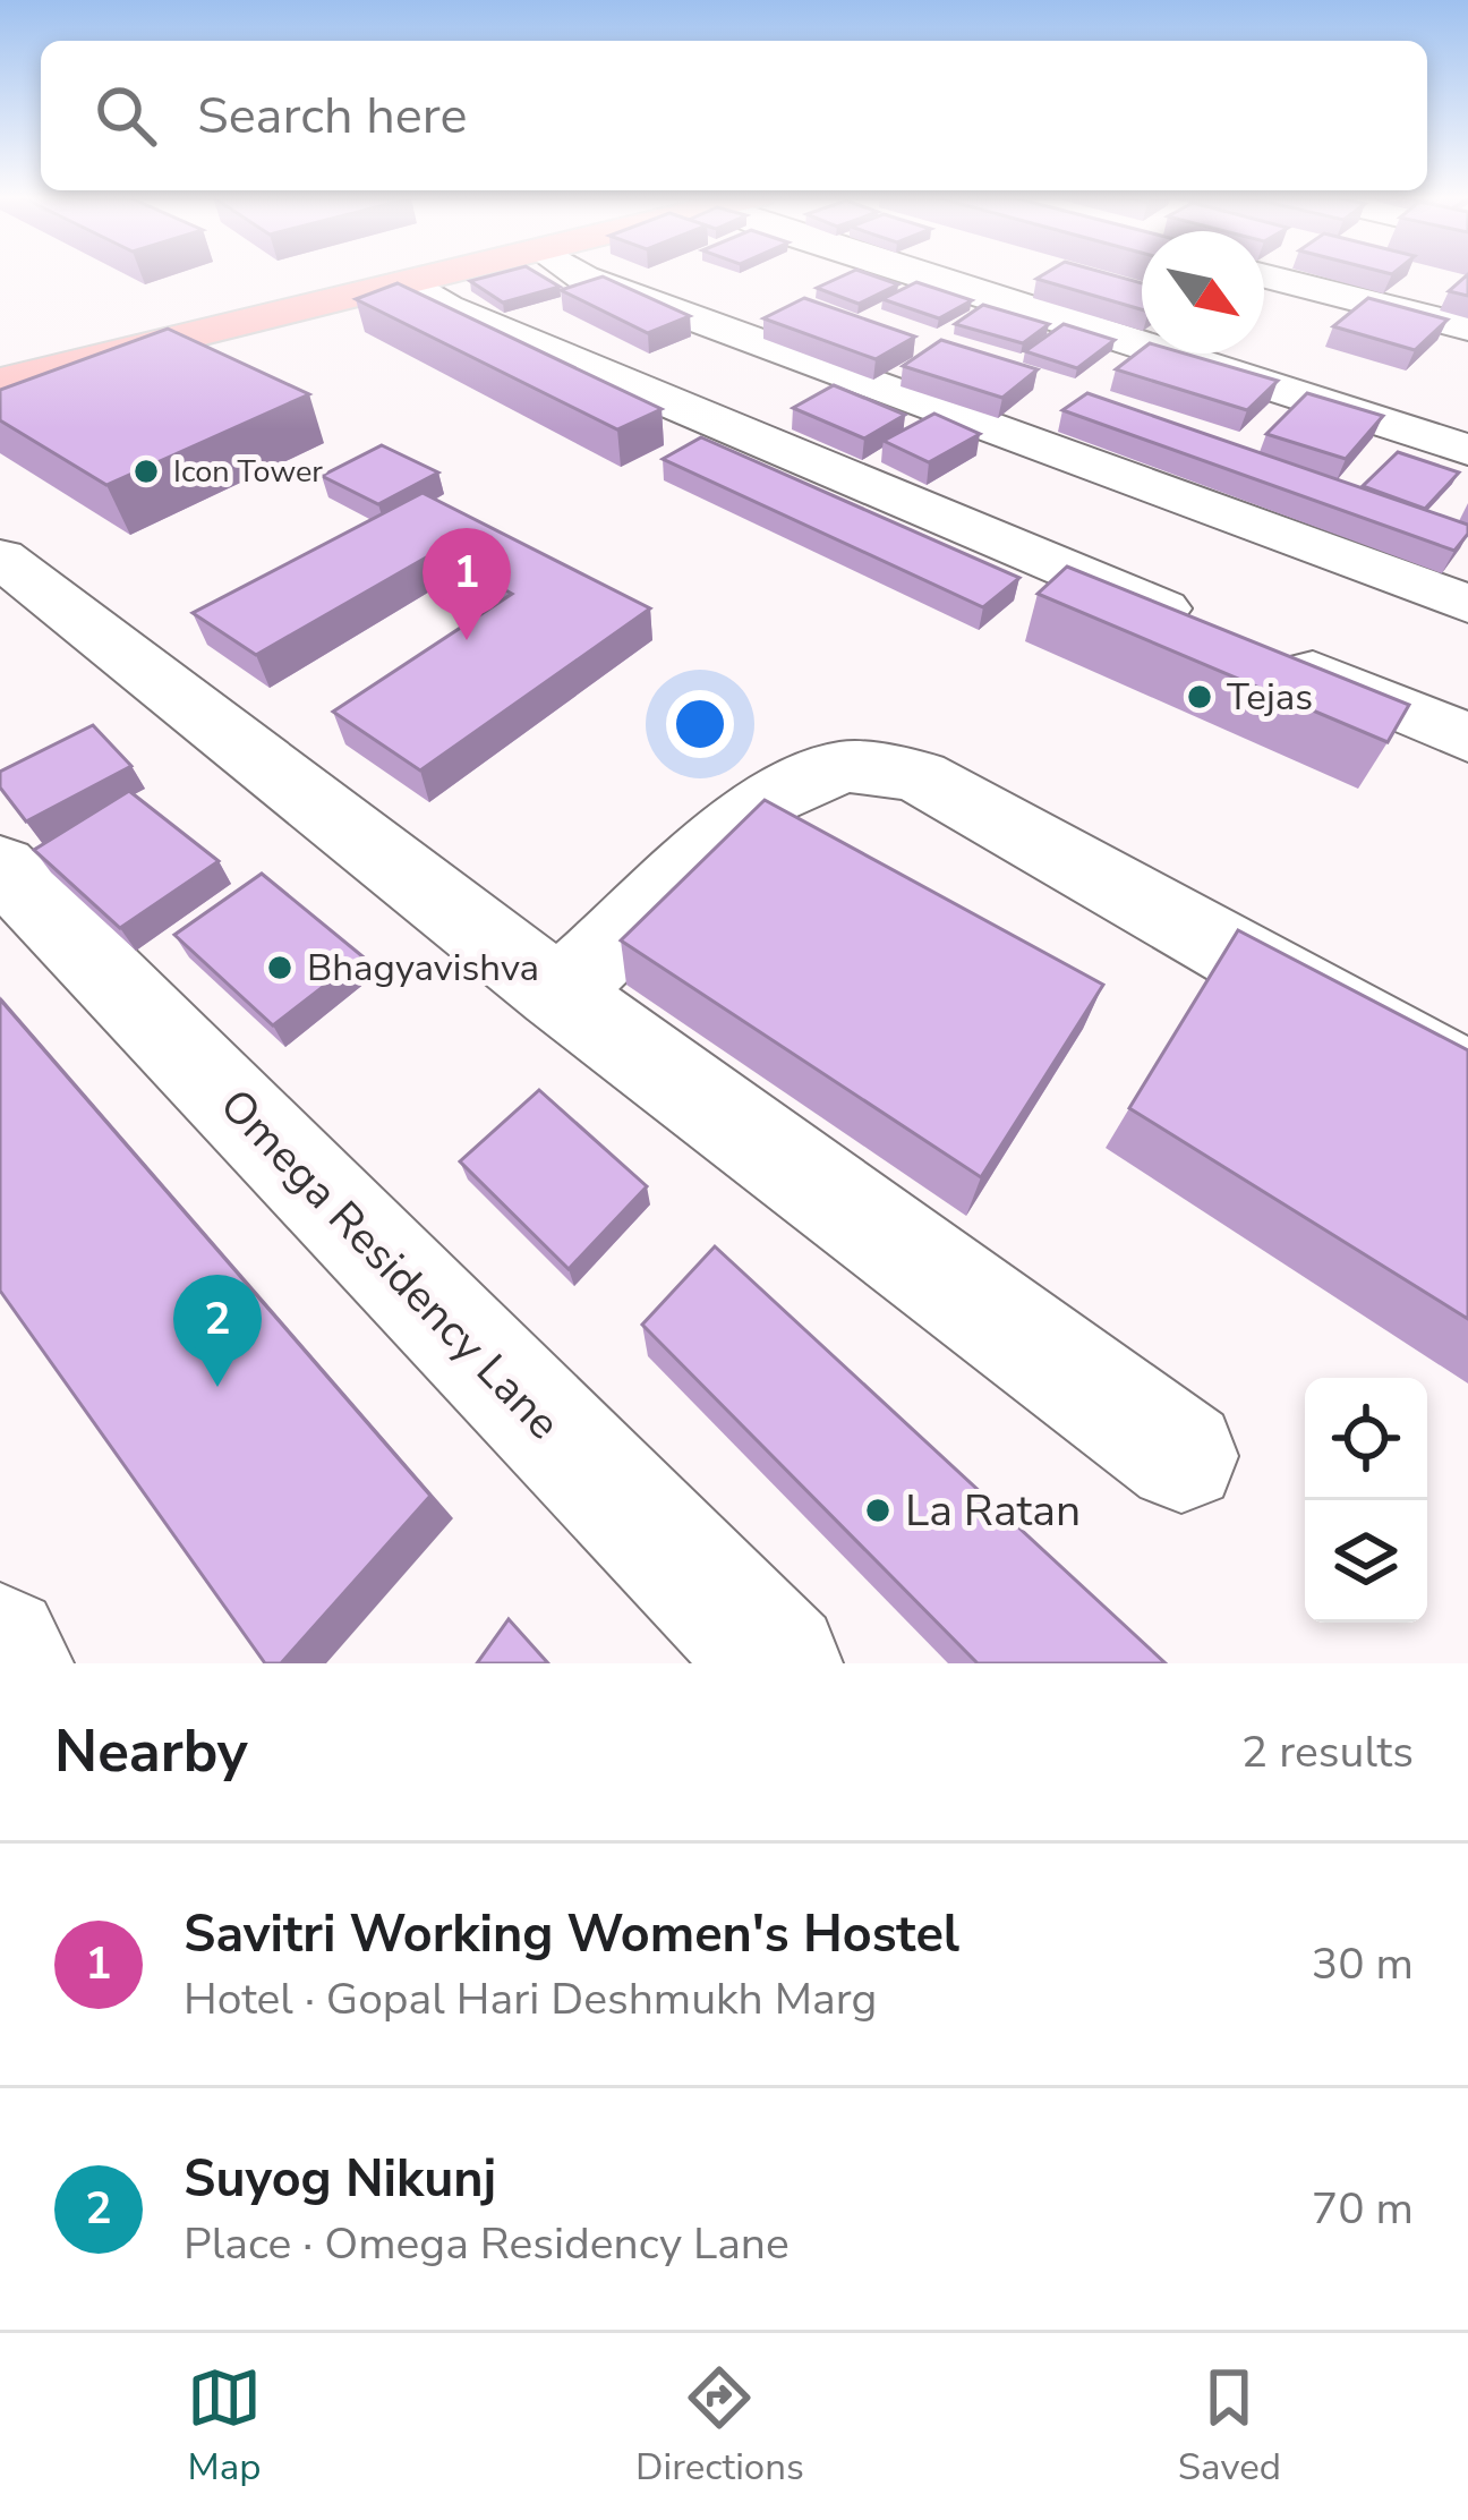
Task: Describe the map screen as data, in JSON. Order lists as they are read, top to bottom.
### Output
{
  "streets": {
    "street": ["Omega Residency Lane"]
  },
  "places": [
    "Icon Tower",
    "Tejas",
    "Bhagyavishva",
    "La Ratan"
  ],
  "north": "bottom right",
  "page": {
    "search": "Search here",
    "pins": ["1", "2"],
    "heading": ["Nearby", "2 results"],
    "list": [
      {
        "mark": "1",
        "name": "Savitri Working Women's Hostel",
        "note": "Hotel · Gopal Hari Deshmukh Marg",
        "value": "30 m"
      },
      {
        "mark": "2",
        "name": "Suyog Nikunj",
        "note": "Place · Omega Residency Lane",
        "value": "70 m"
      }
    ],
    "nav": ["Map", "Directions", "Saved"]
  }
}
